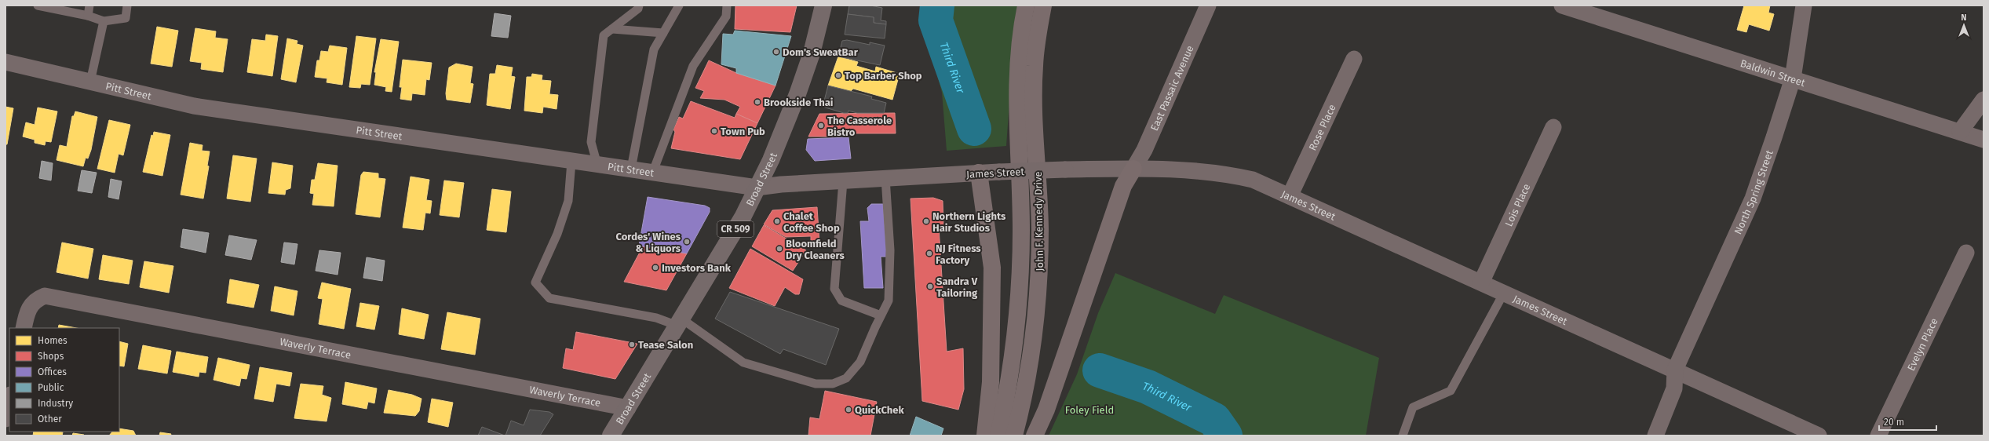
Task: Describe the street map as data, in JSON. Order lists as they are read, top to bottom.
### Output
{
  "streets": {
    "main road": ["Broad Street", "John F. Kennedy Drive", "CR 509"],
    "street": [
      "Baldwin Street",
      "East Passaic Avenue",
      "Pitt Street",
      "Rose Place",
      "James Street",
      "North Spring Street",
      "Lois Place",
      "Evelyn Place",
      "Waverly Terrace"
    ]
  },
  "crossings": [
    ["Baldwin Street", "North Spring Street"],
    ["East Passaic Avenue", "James Street"],
    ["Pitt Street", "James Street"],
    ["Pitt Street", "Broad Street"],
    ["Rose Place", "James Street"],
    ["James Street", "Broad Street"],
    ["James Street", "North Spring Street"],
    ["James Street", "Lois Place"],
    ["Broad Street", "Waverly Terrace"]
  ],
  "water": ["Third River"],
  "parks": ["Foley Field"],
  "places": [
    "Dom's SweatBar",
    "Top Barber Shop",
    "Brookside Thai",
    "The Casserole Bistro",
    "Town Pub",
    "Chalet Coffee Shop",
    "Northern Lights Hair Studios",
    "Cordes' Wines & Liquors",
    "Bloomfield Dry Cleaners",
    "NJ Fitness Factory",
    "Investors Bank",
    "Sandra V Tailoring",
    "Tease Salon",
    "QuickChek"
  ],
  "legend": [
    "Homes",
    "Shops",
    "Offices",
    "Public",
    "Industry",
    "Other"
  ],
  "scale_bar": "20 m",
  "north": "top"
}
